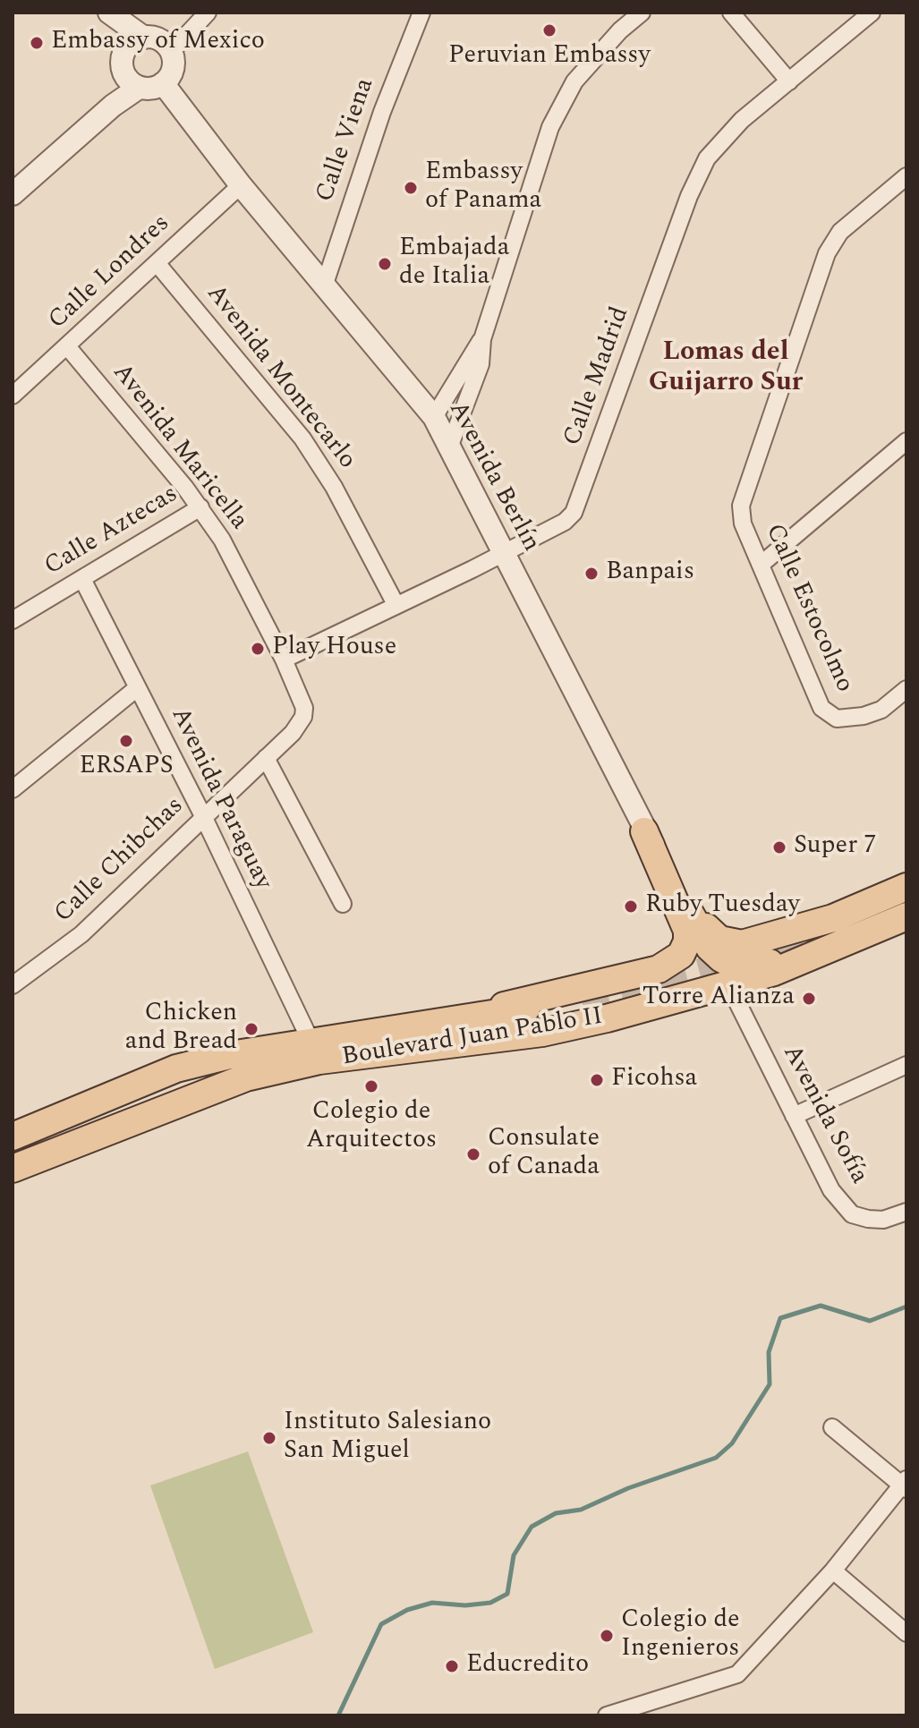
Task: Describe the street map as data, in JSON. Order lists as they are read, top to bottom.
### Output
{
  "streets": {
    "main road": ["Boulevard Juan Pablo II"],
    "street": [
      "Calle Viena",
      "Calle Londres",
      "Calle Madrid",
      "Avenida Montecarlo",
      "Avenida Maricella",
      "Avenida Berlín",
      "Calle Aztecas",
      "Calle Estocolmo",
      "Avenida Paraguay",
      "Calle Chibchas",
      "Avenida Sofía"
    ]
  },
  "crossings": [
    ["Calle Viena", "Avenida Berlín"],
    ["Calle Londres", "Avenida Montecarlo"],
    ["Calle Londres", "Avenida Maricella"],
    ["Calle Londres", "Avenida Berlín"],
    ["Calle Madrid", "Avenida Montecarlo"],
    ["Calle Madrid", "Avenida Maricella"],
    ["Calle Madrid", "Avenida Berlín"],
    ["Calle Madrid", "Calle Chibchas"],
    ["Avenida Maricella", "Calle Aztecas"],
    ["Avenida Maricella", "Calle Chibchas"],
    ["Calle Aztecas", "Avenida Paraguay"],
    ["Avenida Paraguay", "Calle Chibchas"],
    ["Avenida Paraguay", "Boulevard Juan Pablo II"],
    ["Boulevard Juan Pablo II", "Avenida Sofía"]
  ],
  "districts": ["Lomas del Guijarro Sur"],
  "places": [
    "Peruvian Embassy",
    "Embassy of Mexico",
    "Embassy of Panama",
    "Embajada de Italia",
    "Banpais",
    "Play House",
    "ERSAPS",
    "Super 7",
    "Ruby Tuesday",
    "Torre Alianza",
    "Chicken and Bread",
    "Ficohsa",
    "Colegio de Arquitectos",
    "Consulate of Canada",
    "Instituto Salesiano San Miguel",
    "Colegio de Ingenieros",
    "Educredito"
  ]
}
